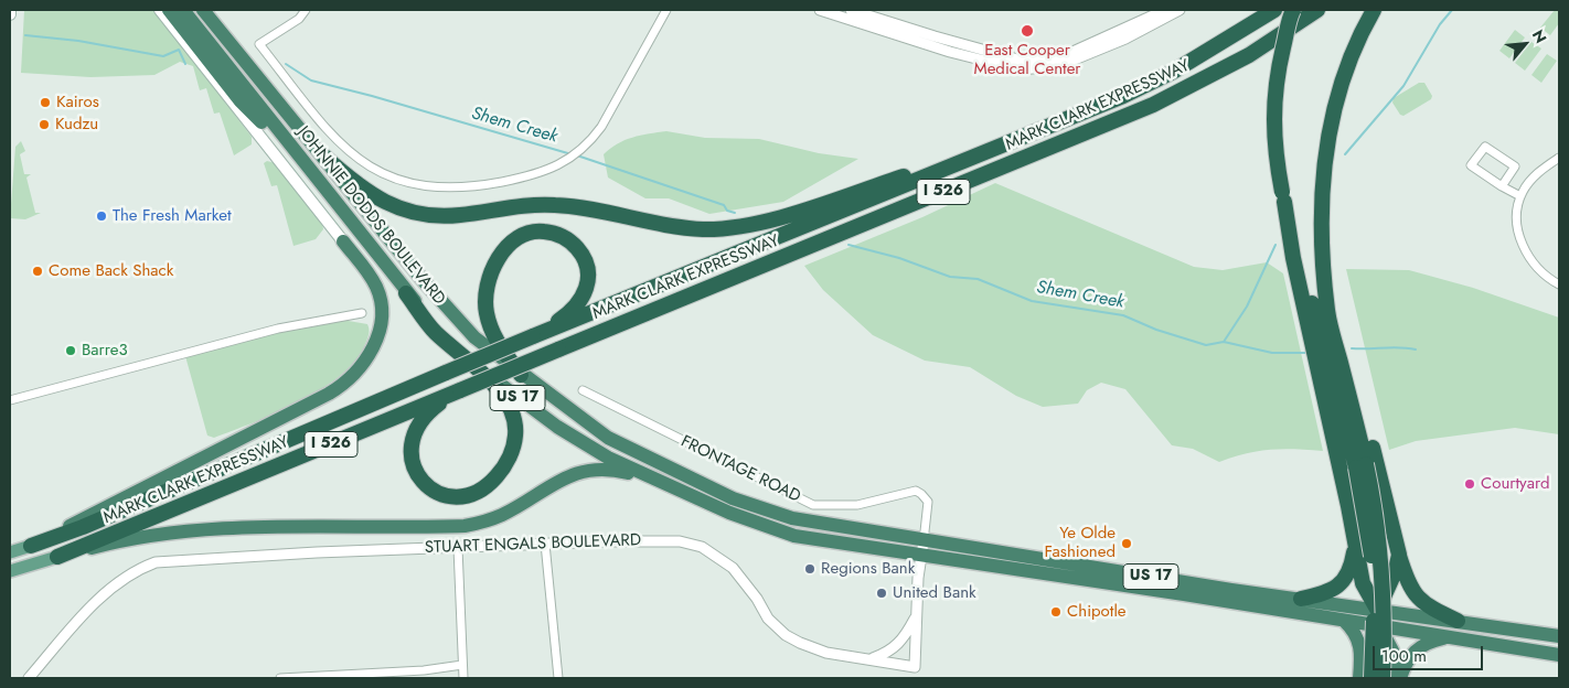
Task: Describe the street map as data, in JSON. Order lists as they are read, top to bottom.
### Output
{
  "streets": {
    "highway": [
      "MARK CLARK EXPRESSWAY",
      "I 526",
      "JOHNNIE DODDS BOULEVARD",
      "US 17"
    ],
    "street": ["FRONTAGE ROAD", "STUART ENGALS BOULEVARD"]
  },
  "crossings": [
    ["JOHNNIE DODDS BOULEVARD", "US 17"],
    ["JOHNNIE DODDS BOULEVARD", "FRONTAGE ROAD"],
    ["JOHNNIE DODDS BOULEVARD", "STUART ENGALS BOULEVARD"],
    ["US 17", "FRONTAGE ROAD"],
    ["US 17", "STUART ENGALS BOULEVARD"],
    ["FRONTAGE ROAD", "STUART ENGALS BOULEVARD"]
  ],
  "water": ["Shem Creek"],
  "places": [
    "East Cooper Medical Center",
    "Kairos",
    "Kudzu",
    "The Fresh Market",
    "Come Back Shack",
    "Barre3",
    "Courtyard",
    "Ye Olde Fashioned",
    "Regions Bank",
    "United Bank",
    "Chipotle"
  ],
  "scale_bar": "100 m",
  "north": "top right"
}
